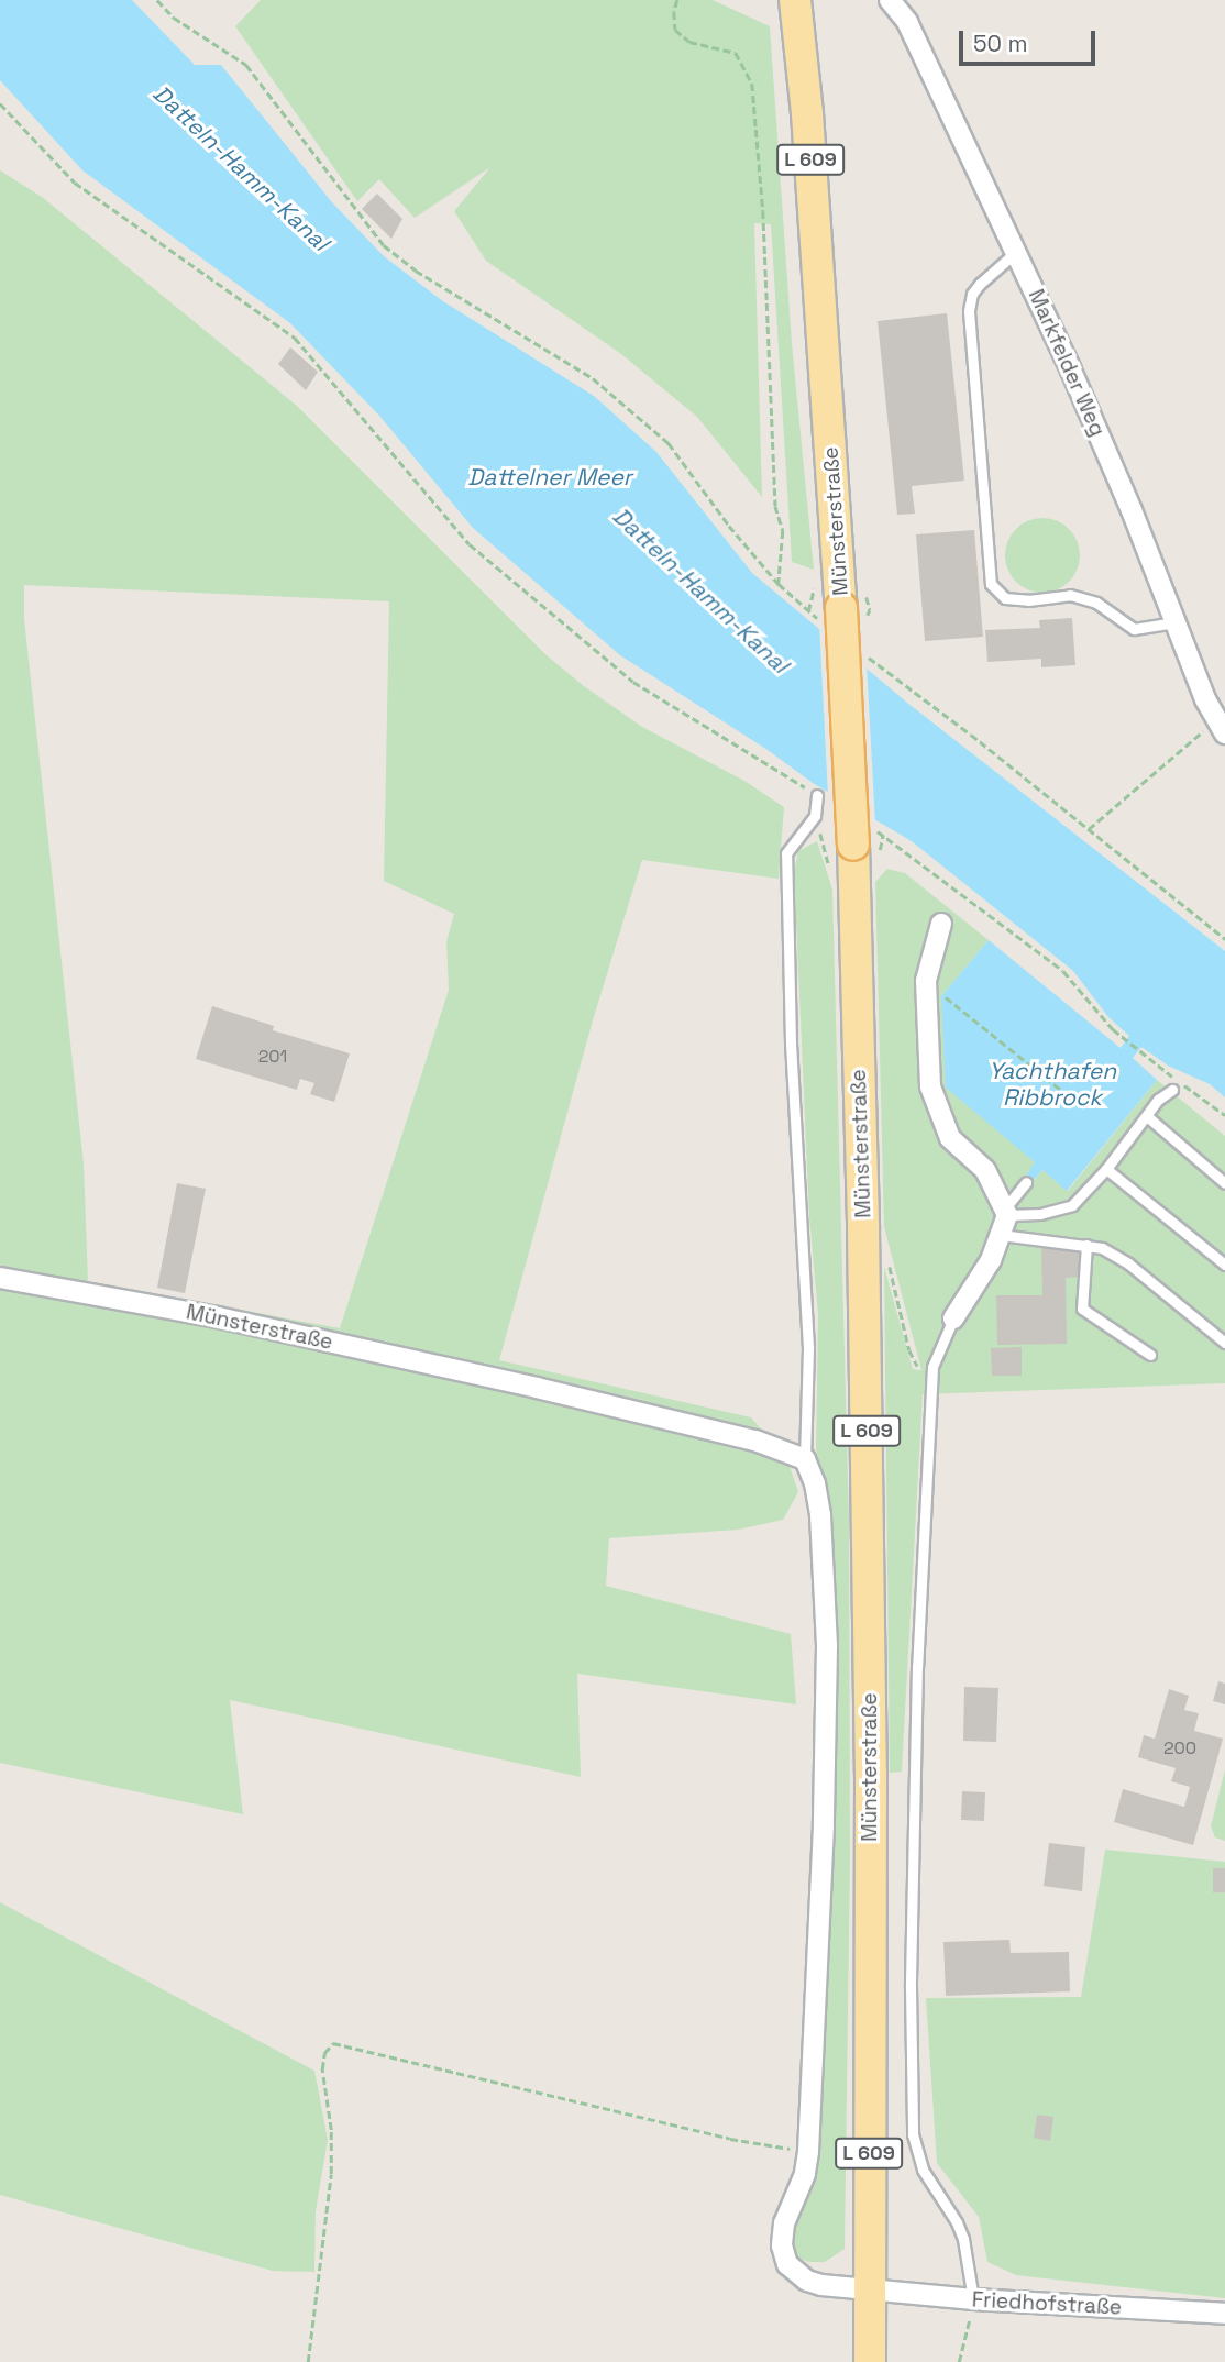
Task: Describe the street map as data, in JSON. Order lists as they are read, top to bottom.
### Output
{
  "streets": {
    "main road": ["L 609", "Münsterstraße"],
    "street": ["Markfelder Weg", "Friedhofstraße"]
  },
  "crossings": [
    ["Münsterstraße", "Friedhofstraße"]
  ],
  "water": ["Datteln-Hamm-Kanal", "Dattelner Meer", "Yachthafen Ribbrock"],
  "house_numbers": ["201", "200"],
  "scale_bar": "50 m"
}
